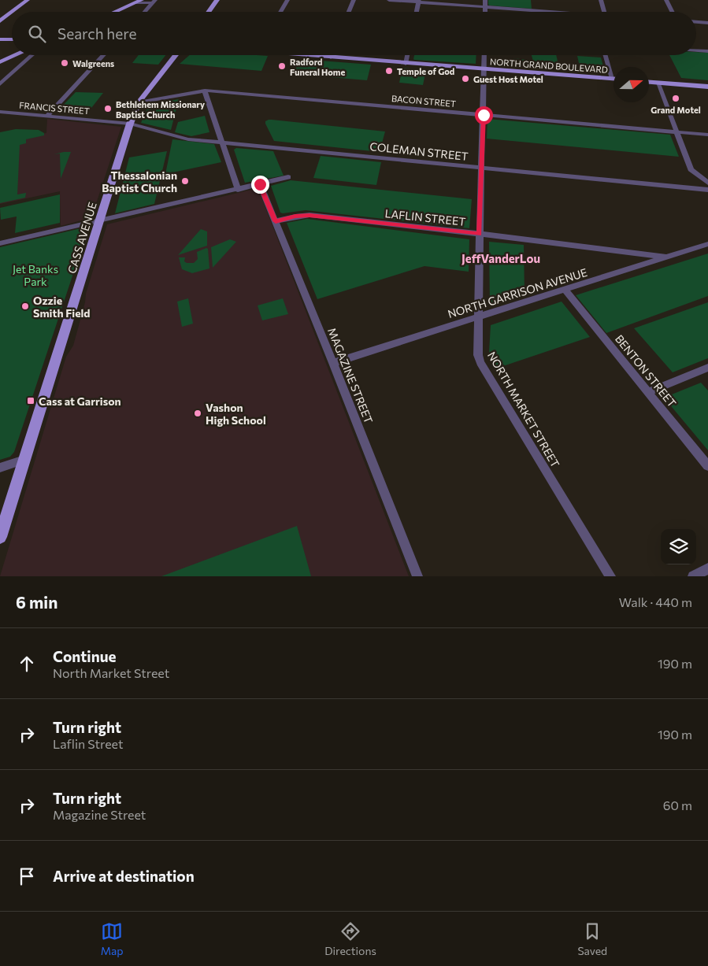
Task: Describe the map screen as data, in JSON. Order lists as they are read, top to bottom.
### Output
{
  "streets": {
    "main road": ["NORTH GRAND BOULEVARD", "CASS AVENUE"],
    "street": [
      "BACON STREET",
      "FRANCIS STREET",
      "COLEMAN STREET",
      "LAFLIN STREET",
      "NORTH GARRISON AVENUE",
      "BENTON STREET",
      "MAGAZINE STREET",
      "NORTH MARKET STREET"
    ]
  },
  "crossings": [
    ["NORTH GRAND BOULEVARD", "NORTH MARKET STREET"],
    ["BACON STREET", "CASS AVENUE"],
    ["BACON STREET", "NORTH MARKET STREET"],
    ["FRANCIS STREET", "COLEMAN STREET"],
    ["FRANCIS STREET", "CASS AVENUE"],
    ["COLEMAN STREET", "CASS AVENUE"],
    ["COLEMAN STREET", "NORTH MARKET STREET"],
    ["LAFLIN STREET", "NORTH GARRISON AVENUE"],
    ["LAFLIN STREET", "MAGAZINE STREET"],
    ["LAFLIN STREET", "NORTH MARKET STREET"],
    ["NORTH GARRISON AVENUE", "BENTON STREET"],
    ["NORTH GARRISON AVENUE", "MAGAZINE STREET"],
    ["NORTH GARRISON AVENUE", "NORTH MARKET STREET"]
  ],
  "districts": ["JeffVanderLou"],
  "parks": ["Jet Banks Park"],
  "places": {
    "other": [
      "Walgreens",
      "Radford Funeral Home",
      "Temple of God",
      "Guest Host Motel",
      "Grand Motel",
      "Bethlehem Missionary Baptist Church",
      "Thessalonian Baptist Church",
      "Ozzie Smith Field",
      "Vashon High School"
    ],
    "transit": ["Cass at Garrison"]
  },
  "north": "right",
  "page": {
    "search": "Search here",
    "heading": ["6 min", "Walk · 440 m"],
    "list": [
      ["Continue", "North Market Street", "190 m"],
      ["Turn right", "Laflin Street", "190 m"],
      ["Turn right", "Magazine Street", "60 m"],
      "Arrive at destination"
    ],
    "nav": ["Map", "Directions", "Saved"]
  }
}
